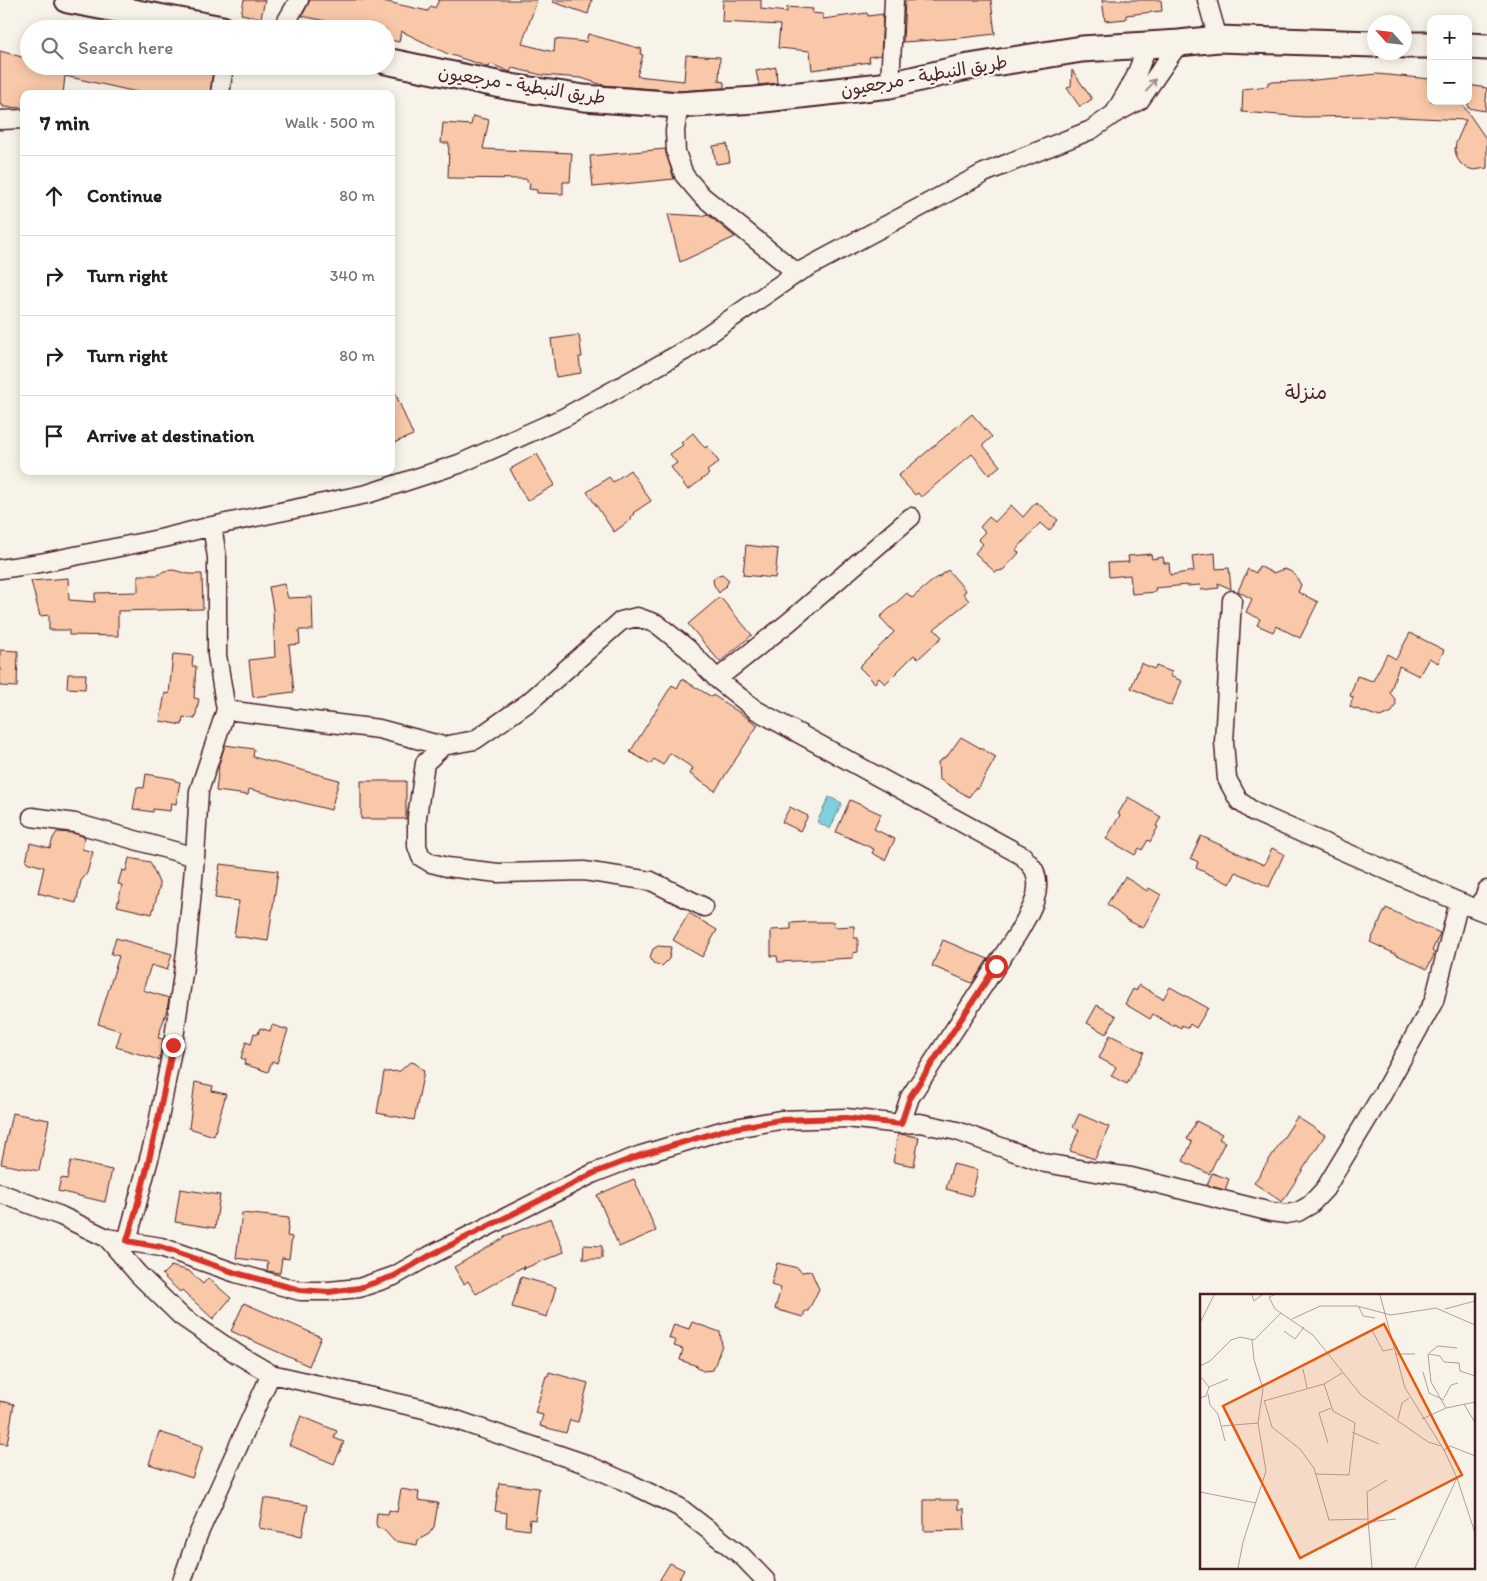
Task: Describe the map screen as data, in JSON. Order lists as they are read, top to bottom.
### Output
{
  "streets": {
    "main road": ["طريق النبطية - مرجعيون"]
  },
  "districts": ["منزلة"],
  "north": "top left",
  "page": {
    "map_buttons": ["+", "−"],
    "search": "Search here",
    "heading": ["7 min", "Walk · 500 m"],
    "list": [
      ["Continue", "80 m"],
      ["Turn right", "340 m"],
      ["Turn right", "80 m"],
      "Arrive at destination"
    ]
  }
}
